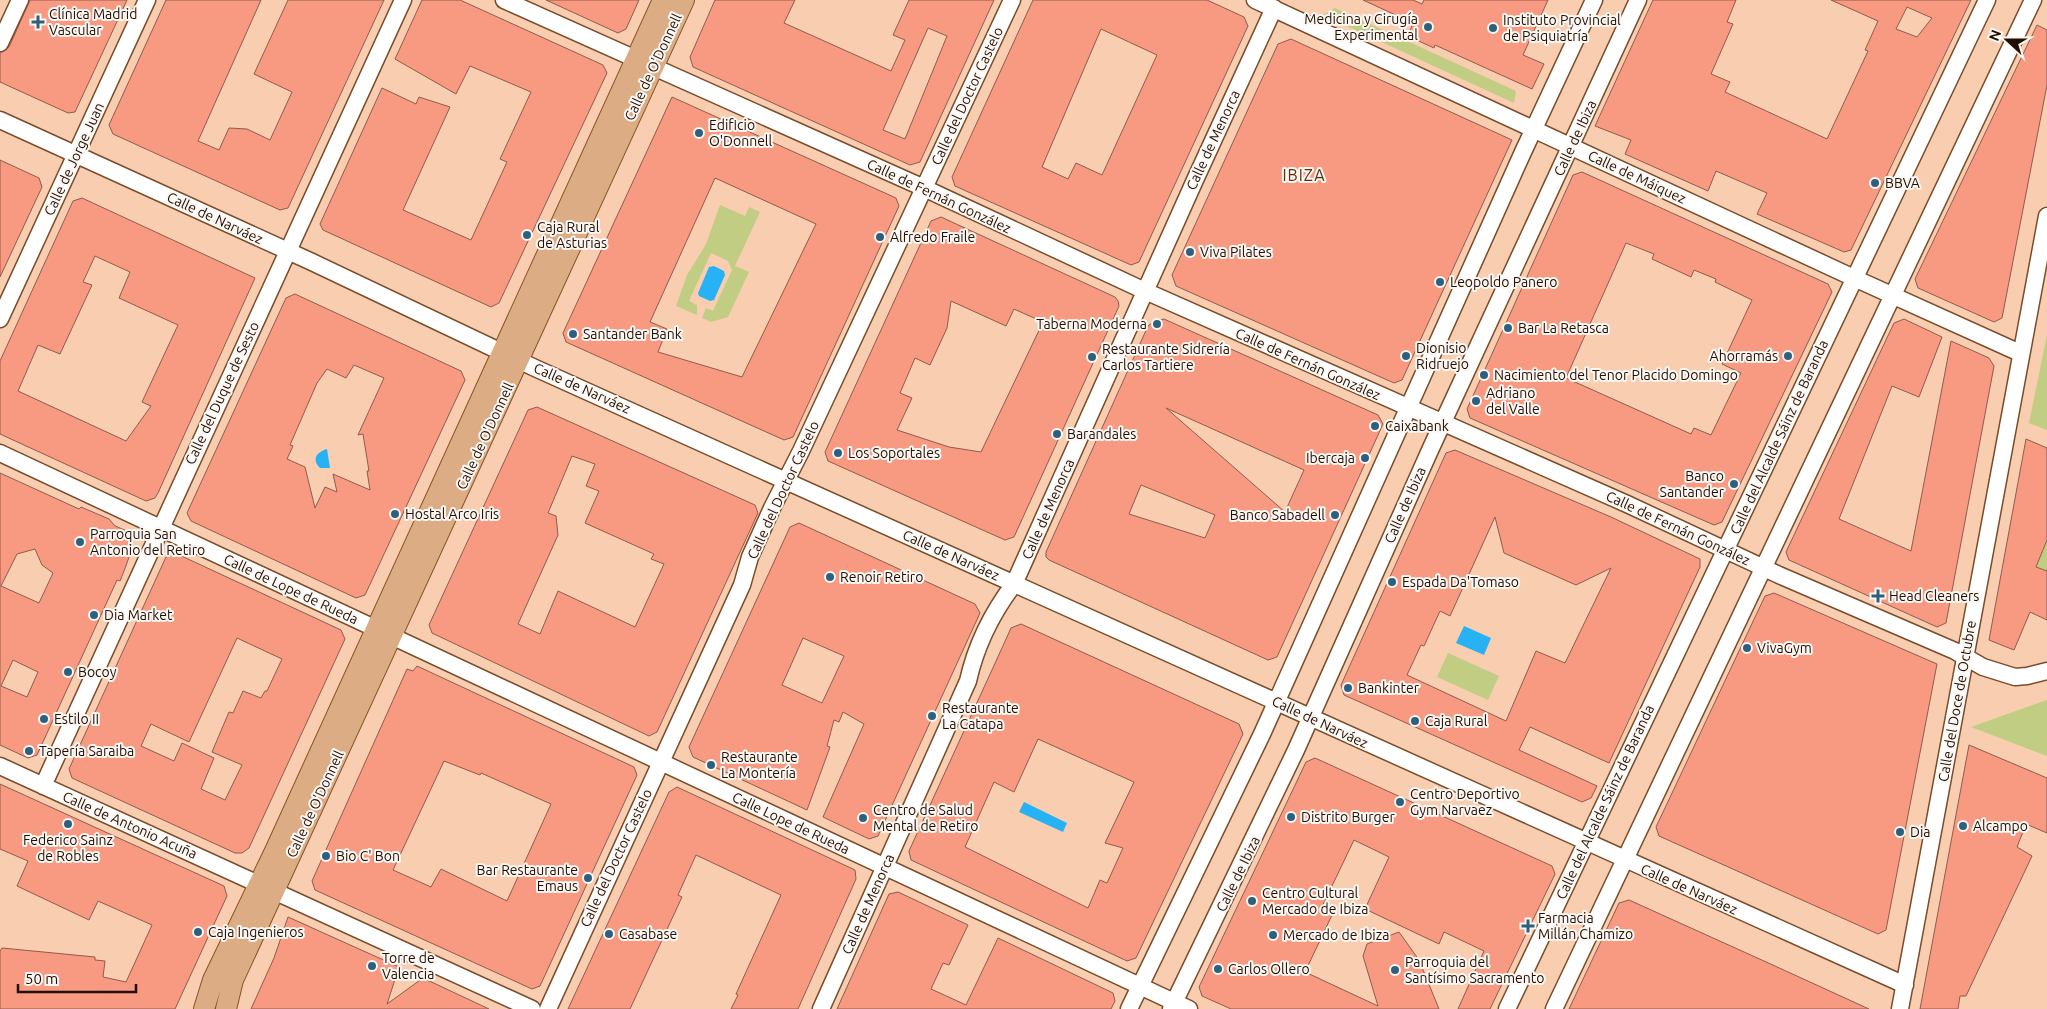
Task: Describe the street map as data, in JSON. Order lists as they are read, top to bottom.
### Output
{
  "streets": {
    "main road": ["Calle de O'Donnell"],
    "street": [
      "Calle del Doctor Castelo",
      "Calle de Ibiza",
      "Calle de Menorca",
      "Calle de Jorge Juan",
      "Calle de Máiquez",
      "Calle de Fernán González",
      "Calle de Narváez",
      "Calle del Duque de Sesto",
      "Calle del Alcalde Sáinz de Baranda",
      "Calle de Lope de Rueda",
      "Calle del Doce de Octubre",
      "Calle Lope de Rueda",
      "Calle de Antonio Acuña"
    ]
  },
  "crossings": [
    ["Calle de O'Donnell", "Calle de Fernán González"],
    ["Calle de O'Donnell", "Calle de Narváez"],
    ["Calle de O'Donnell", "Calle de Lope de Rueda"],
    ["Calle de O'Donnell", "Calle Lope de Rueda"],
    ["Calle de O'Donnell", "Calle de Antonio Acuña"],
    ["Calle del Doctor Castelo", "Calle de Fernán González"],
    ["Calle del Doctor Castelo", "Calle de Narváez"],
    ["Calle del Doctor Castelo", "Calle Lope de Rueda"],
    ["Calle de Ibiza", "Calle de Máiquez"],
    ["Calle de Ibiza", "Calle de Fernán González"],
    ["Calle de Ibiza", "Calle de Narváez"],
    ["Calle de Ibiza", "Calle Lope de Rueda"],
    ["Calle de Menorca", "Calle de Máiquez"],
    ["Calle de Menorca", "Calle de Fernán González"],
    ["Calle de Menorca", "Calle de Narváez"],
    ["Calle de Menorca", "Calle Lope de Rueda"],
    ["Calle de Jorge Juan", "Calle de Narváez"],
    ["Calle de Máiquez", "Calle del Alcalde Sáinz de Baranda"],
    ["Calle de Máiquez", "Calle del Doce de Octubre"],
    ["Calle de Fernán González", "Calle del Alcalde Sáinz de Baranda"],
    ["Calle de Fernán González", "Calle del Doce de Octubre"],
    ["Calle de Narváez", "Calle del Duque de Sesto"],
    ["Calle de Narváez", "Calle del Alcalde Sáinz de Baranda"],
    ["Calle de Narváez", "Calle del Doce de Octubre"],
    ["Calle del Duque de Sesto", "Calle de Lope de Rueda"],
    ["Calle del Duque de Sesto", "Calle de Antonio Acuña"],
    ["Calle de Lope de Rueda", "Calle Lope de Rueda"]
  ],
  "districts": ["IBIZA"],
  "places": {
    "health": ["Clínica Madrid Vascular", "Head Cleaners", "Farmacia Millán Chamizo"],
    "other": [
      "Medicina y Cirugía Experimental",
      "Instituto Provincial de Psiquiatría",
      "Edificio O'Donnell",
      "BBVA",
      "Caja Rural de Asturias",
      "Alfredo Fraile",
      "Viva Pilates",
      "Leopoldo Panero",
      "Taberna Moderna",
      "Bar La Retasca",
      "Santander Bank",
      "Dionisio Ridruejo",
      "Ahorramás",
      "Restaurante Sidrería Carlos Tartiere",
      "Nacimiento del Tenor Placido Domingo",
      "Adriano del Valle",
      "Caixabank",
      "Barandales",
      "Los Soportales",
      "Ibercaja",
      "Banco Santander",
      "Hostal Arco Iris",
      "Banco Sabadell",
      "Parroquia San Antonio del Retiro",
      "Renoir Retiro",
      "Espada Da'Tomaso",
      "Dia Market",
      "VivaGym",
      "Bocoy",
      "Bankinter",
      "Restaurante La Catapa",
      "Estilo II",
      "Caja Rural",
      "Tapería Saraiba",
      "Restaurante La Montería",
      "Centro Deportivo Gym Narvaez",
      "Distrito Burger",
      "Centro de Salud Mental de Retiro",
      "Federico Sainz de Robles",
      "Alcampo",
      "Dia",
      "Bio C' Bon",
      "Bar Restaurante Emaus",
      "Centro Cultural Mercado de Ibiza",
      "Caja Ingenieros",
      "Casabase",
      "Mercado de Ibiza",
      "Torre de Valencia",
      "Carlos Ollero",
      "Parroquia del Santísimo Sacramento"
    ]
  },
  "scale_bar": "50 m",
  "north": "left"
}
